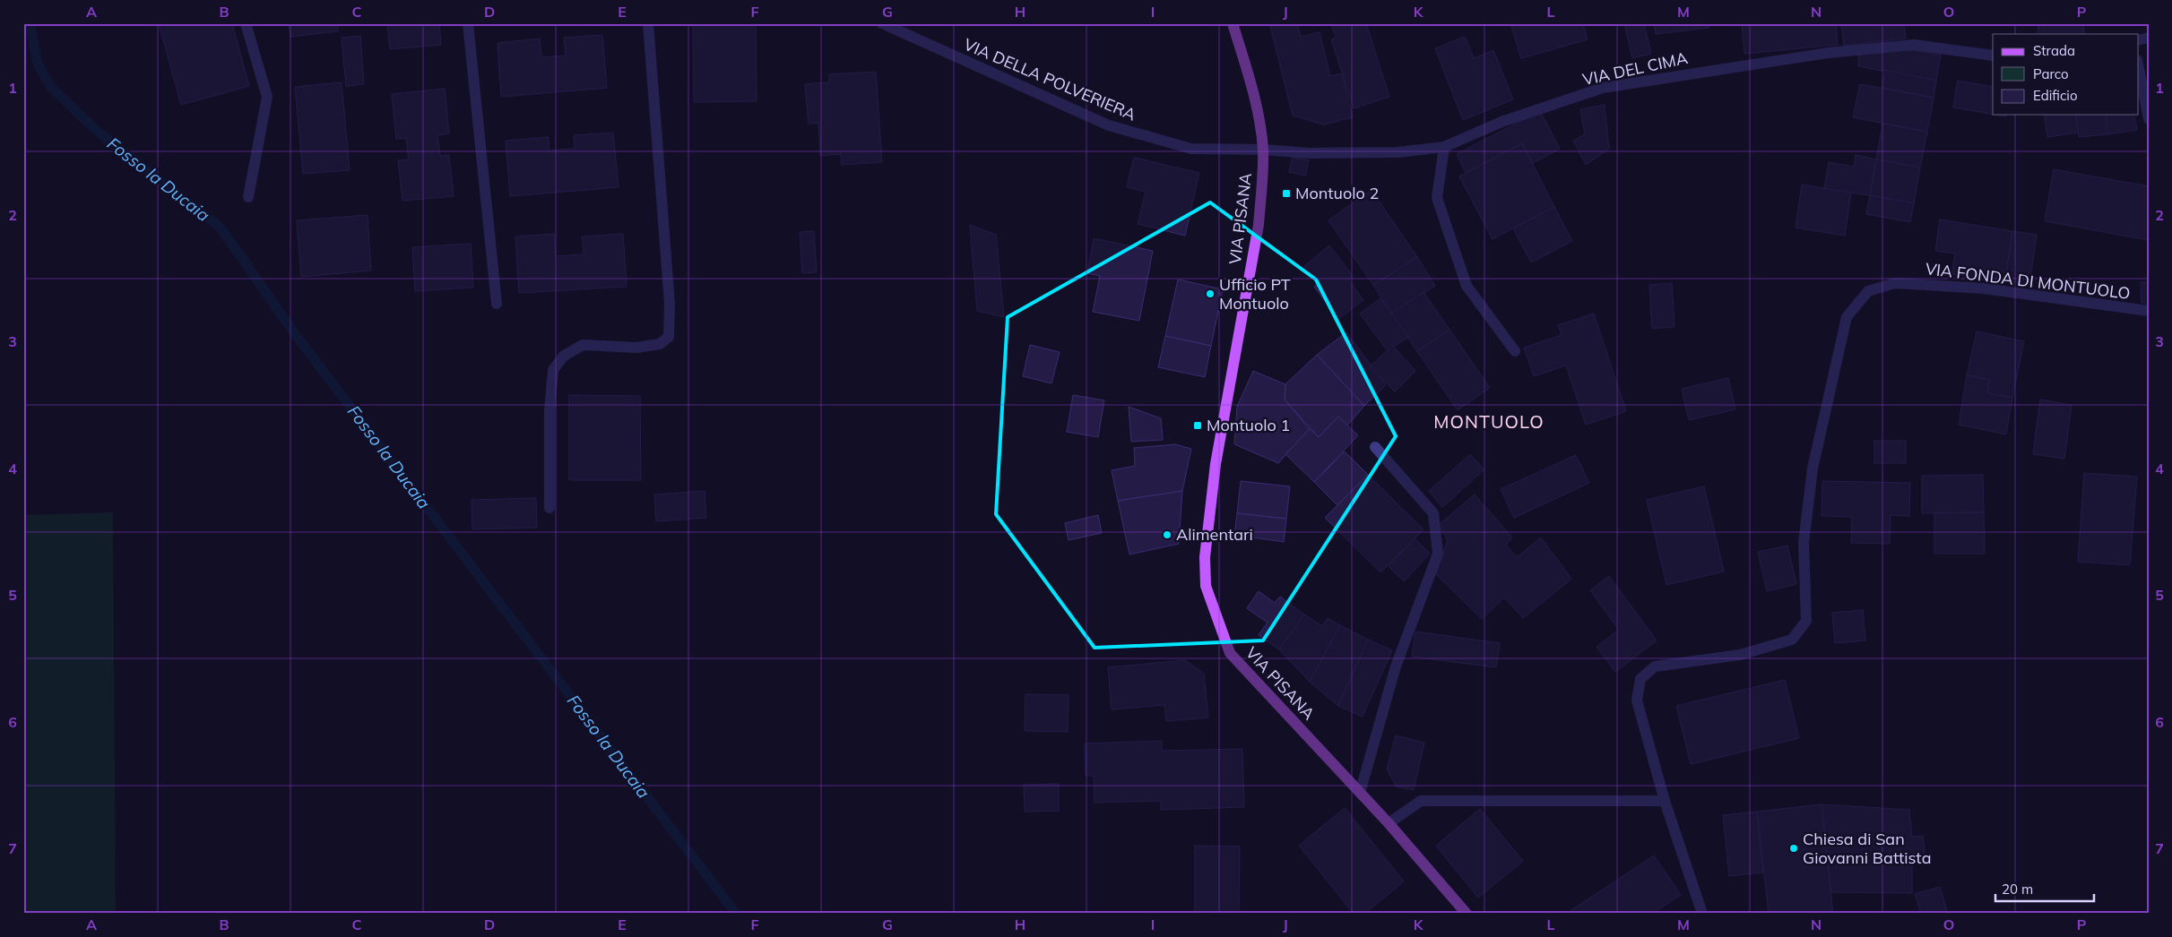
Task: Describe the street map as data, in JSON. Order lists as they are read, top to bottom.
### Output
{
  "streets": {
    "main road": ["VIA PISANA"],
    "street": ["VIA DEL CIMA", "VIA DELLA POLVERIERA", "VIA FONDA DI MONTUOLO"]
  },
  "crossings": [
    ["VIA DEL CIMA", "VIA DELLA POLVERIERA"],
    ["VIA DEL CIMA", "VIA PISANA"],
    ["VIA DELLA POLVERIERA", "VIA PISANA"]
  ],
  "districts": ["MONTUOLO"],
  "water": ["Fosso la Ducaia"],
  "places": {
    "transit": ["Montuolo 2", "Montuolo 1"],
    "other": ["Ufficio PT Montuolo", "Alimentari", "Chiesa di San Giovanni Battista"]
  },
  "legend": ["Strada", "Parco", "Edificio"],
  "scale_bar": "20 m",
  "grid": {
    "columns": [
      "A",
      "B",
      "C",
      "D",
      "E",
      "F",
      "G",
      "H",
      "I",
      "J",
      "K",
      "L",
      "M",
      "N",
      "O",
      "P"
    ],
    "rows": [
      "1",
      "2",
      "3",
      "4",
      "5",
      "6",
      "7"
    ]
  }
}
